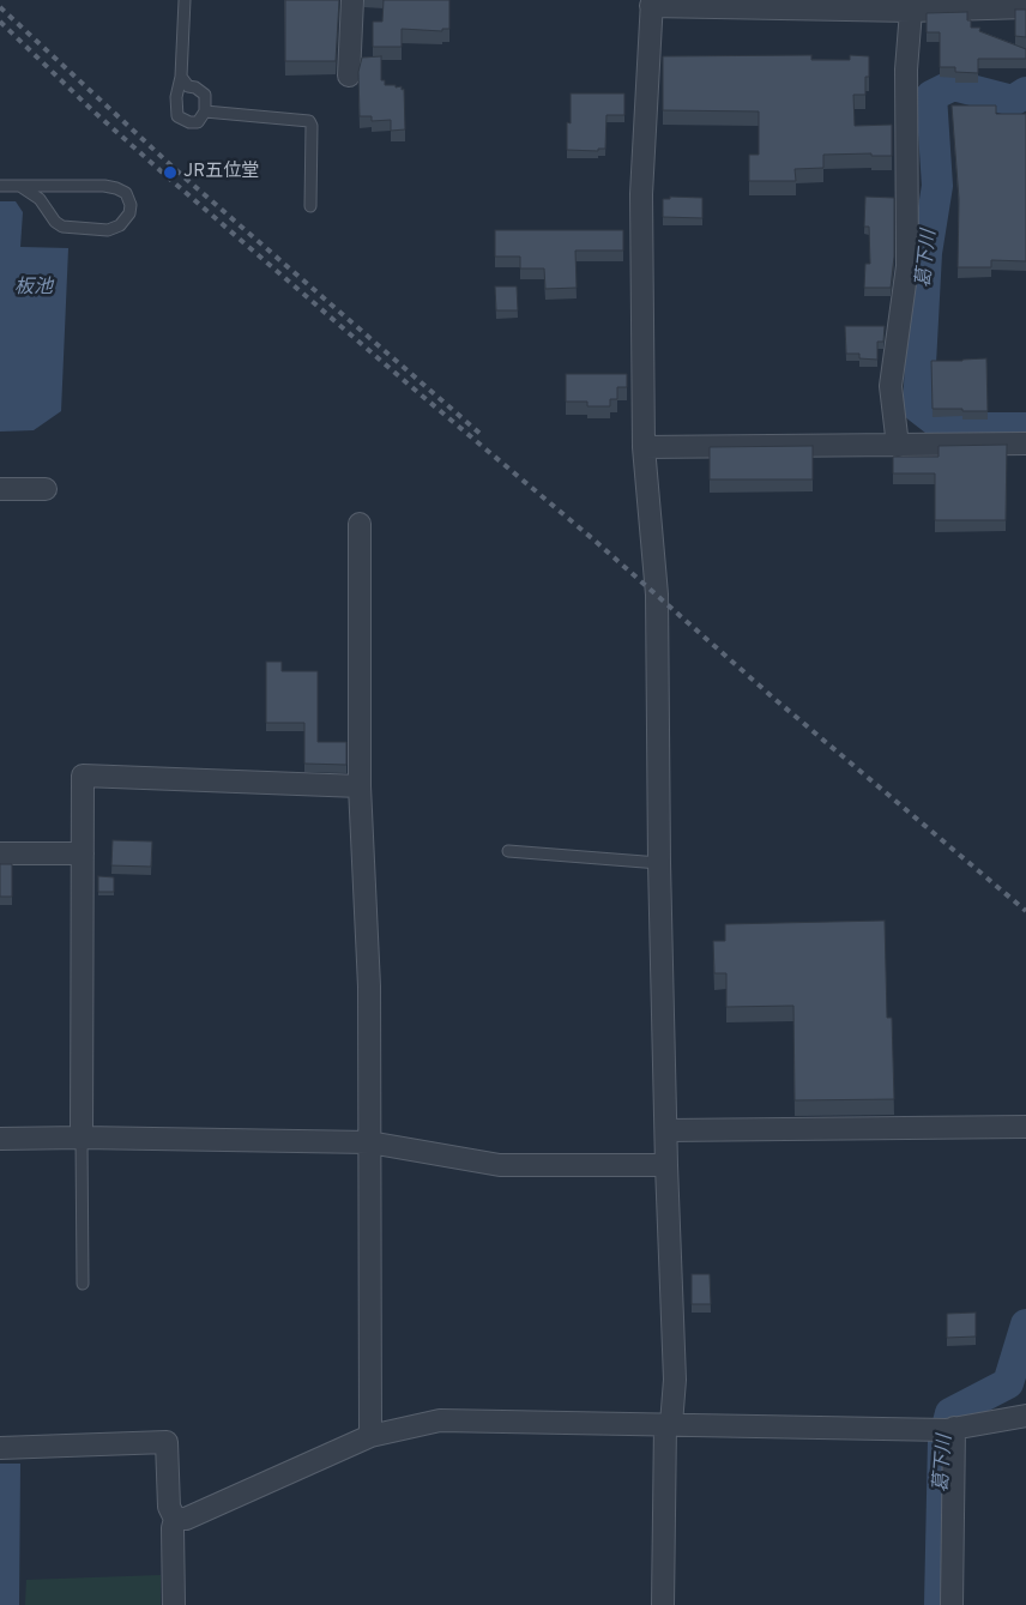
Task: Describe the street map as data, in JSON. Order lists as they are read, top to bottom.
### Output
{
  "water": ["葛下川", "板池"],
  "places": ["JR五位堂"]
}
